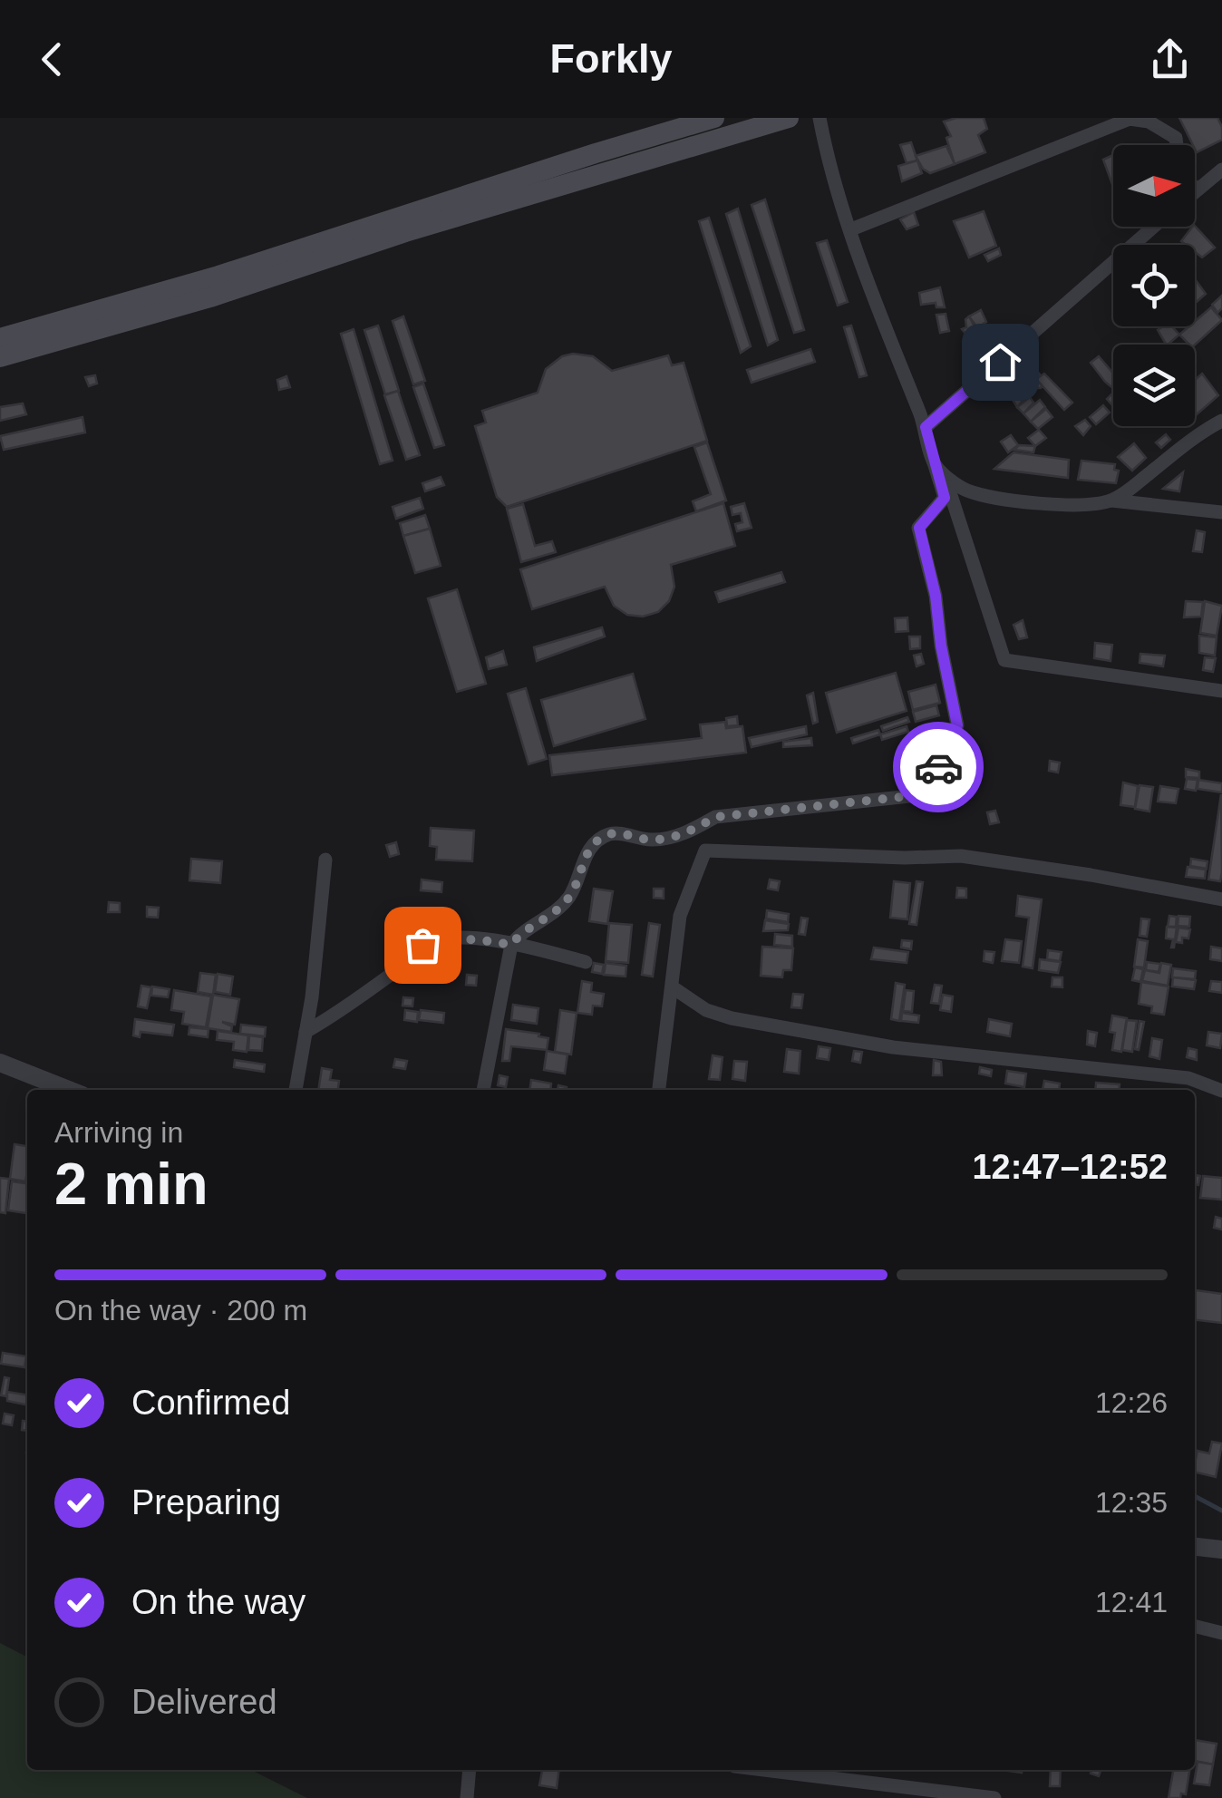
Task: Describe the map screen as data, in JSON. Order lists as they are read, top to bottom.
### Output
{
  "north": "right",
  "page": {
    "header": "Forkly",
    "heading": ["2 min", "Arriving in", "12:47–12:52"],
    "bar": "On the way · 200 m",
    "list": [
      ["Confirmed", "12:26"],
      ["Preparing", "12:35"],
      ["On the way", "12:41"],
      "Delivered"
    ]
  }
}
